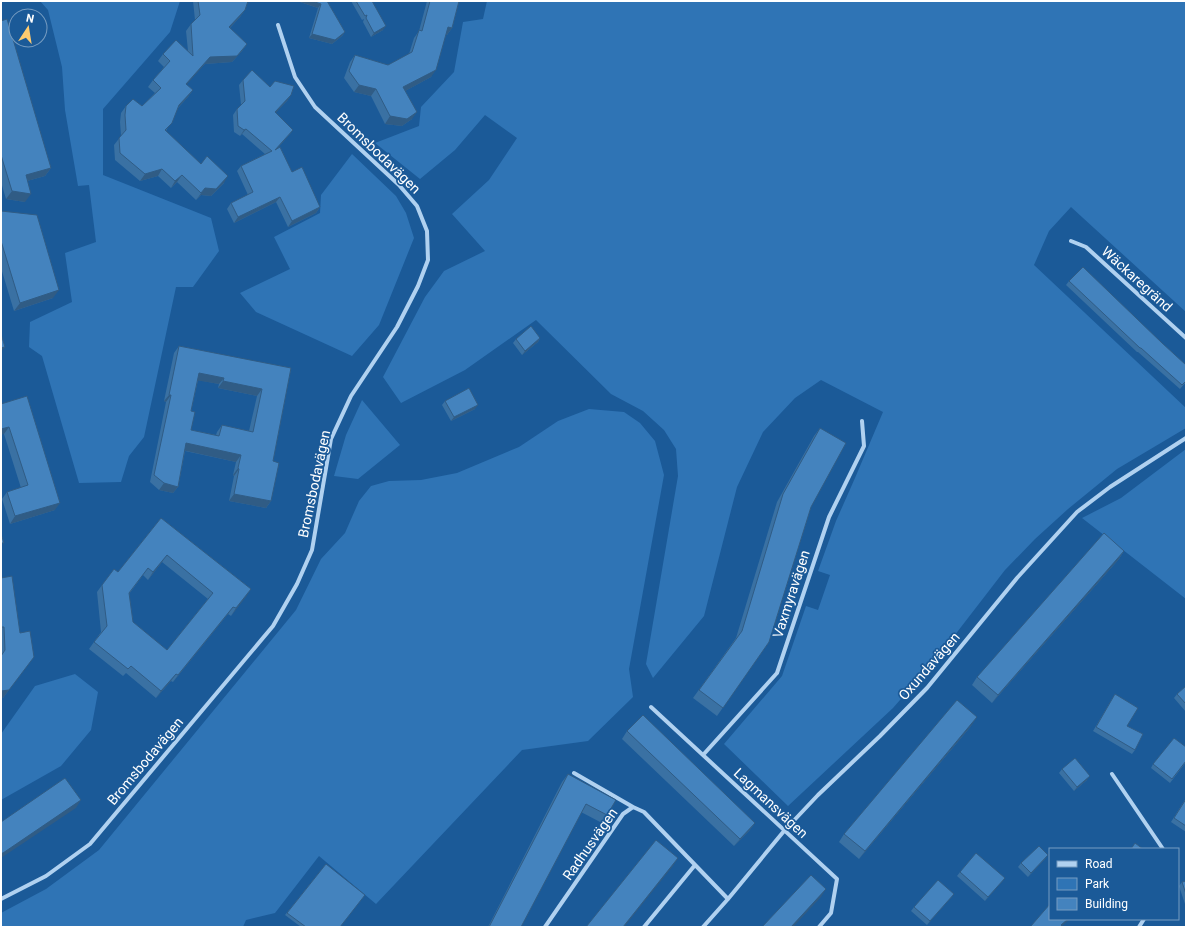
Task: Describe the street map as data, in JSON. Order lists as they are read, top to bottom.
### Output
{
  "streets": {
    "street": [
      "Bromsbodavägen",
      "Wäckaregränd",
      "Vaxmyravägen",
      "Oxundavägen",
      "Lagmansvägen",
      "Radhusvägen"
    ]
  },
  "crossings": [
    ["Vaxmyravägen", "Lagmansvägen"],
    ["Oxundavägen", "Lagmansvägen"],
    ["Oxundavägen", "Radhusvägen"]
  ],
  "legend": ["Road", "Park", "Building"],
  "north": "top"
}
